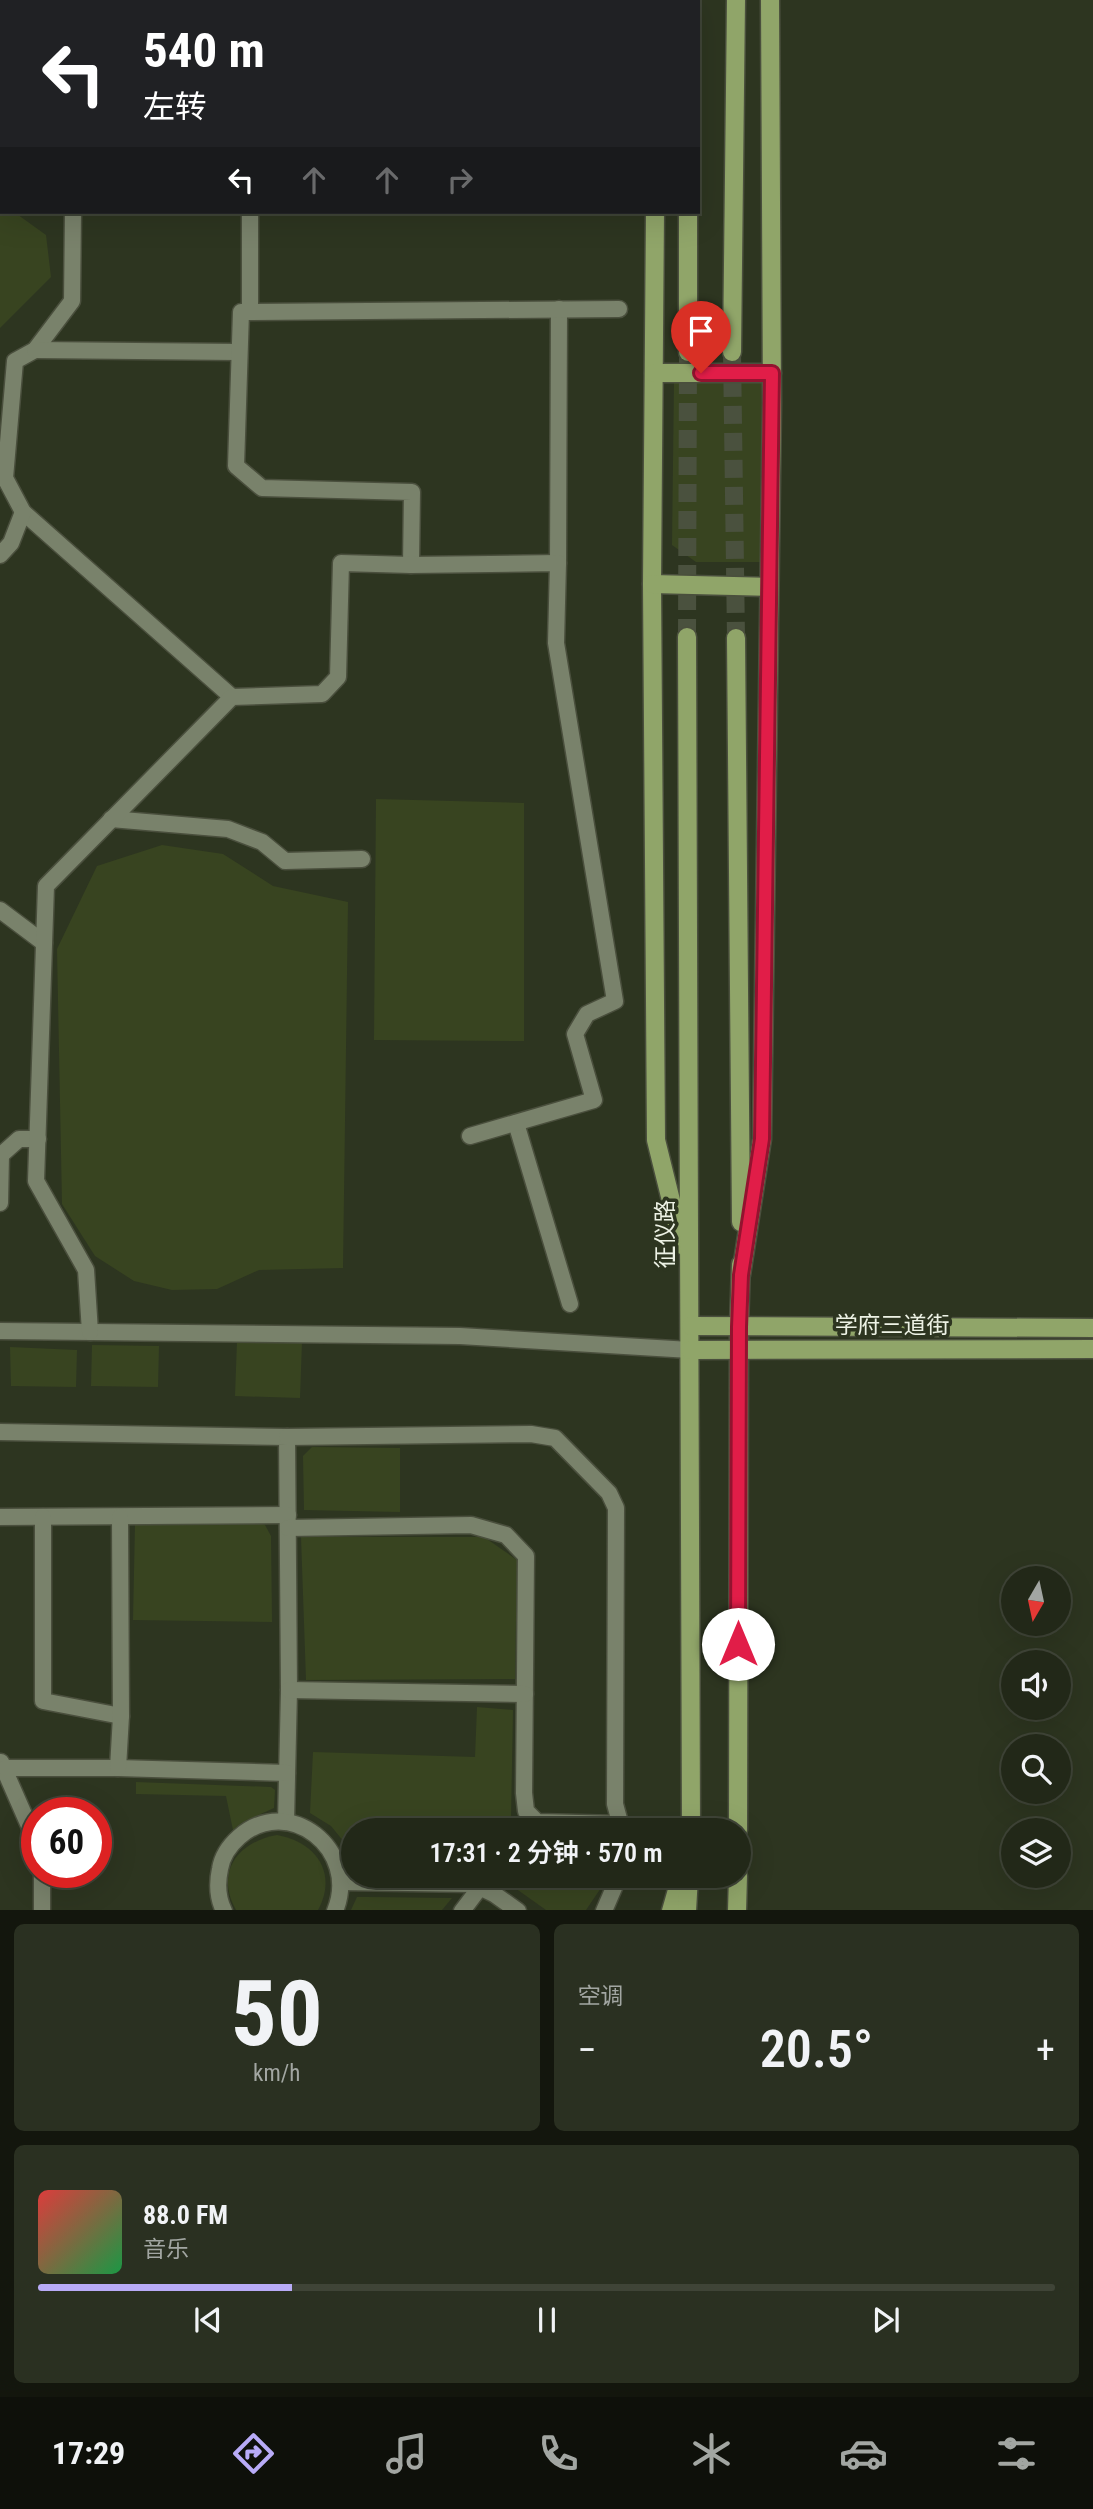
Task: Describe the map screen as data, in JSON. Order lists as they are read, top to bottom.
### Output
{
  "streets": {
    "main road": ["征仪路", "学府三道街"]
  },
  "crossings": [
    ["征仪路", "学府三道街"]
  ],
  "north": "bottom",
  "page": {
    "turn": ["540 m", "左转"],
    "limit": "60",
    "trip": "17:31 · 2 分钟 · 570 m",
    "tile": [
      ["50", "km/h"],
      "空调"
    ],
    "heat": ["−", "20.5°", "+"],
    "song": ["88.0 FM", "音乐"],
    "tabs": "17:29"
  }
}
